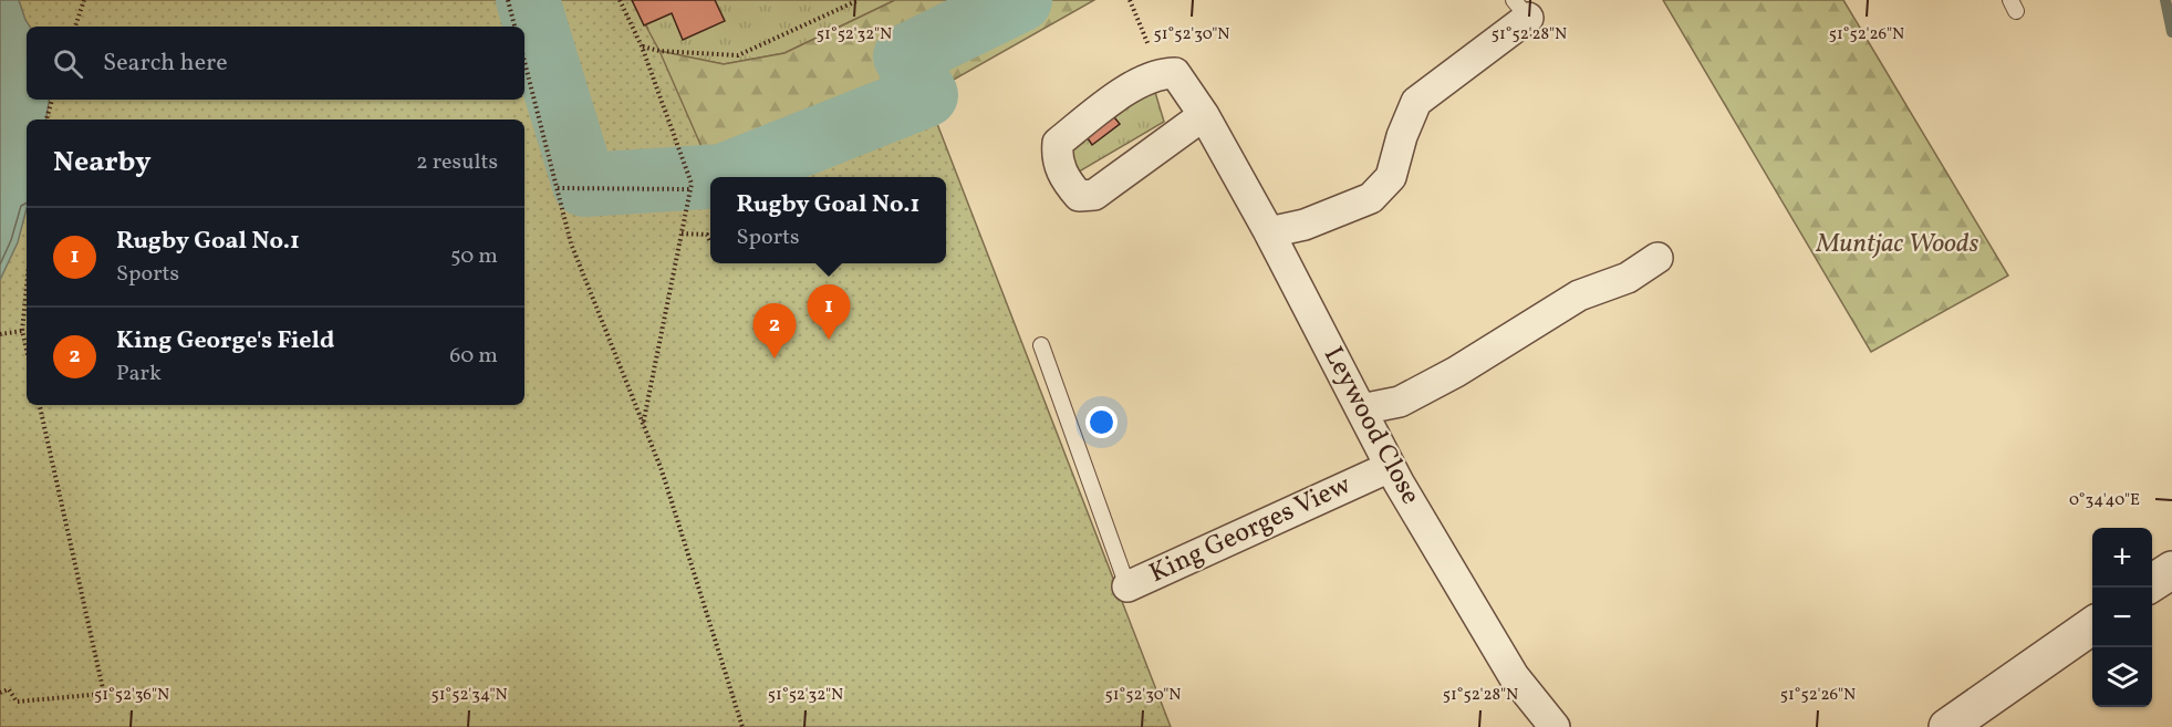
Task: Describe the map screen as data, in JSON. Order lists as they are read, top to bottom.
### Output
{
  "streets": {
    "street": ["Leywood Close", "King Georges View"]
  },
  "crossings": [
    ["Leywood Close", "King Georges View"]
  ],
  "parks": ["Muntjac Woods"],
  "page": {
    "search": "Search here",
    "heading": ["Nearby", "2 results"],
    "popup": ["Rugby Goal No.1", "Sports"],
    "list": [
      {
        "mark": "1",
        "name": "Rugby Goal No.1",
        "note": "Sports",
        "value": "50 m"
      },
      {
        "mark": "2",
        "name": "King George's Field",
        "note": "Park",
        "value": "60 m"
      }
    ],
    "pins": ["1", "2"],
    "map_buttons": ["+", "−"]
  },
  "coordinates": [
    "51°52'32\"N",
    "51°52'30\"N",
    "51°52'28\"N",
    "51°52'26\"N",
    "0°34'40\"E",
    "51°52'36\"N",
    "51°52'34\"N"
  ]
}
